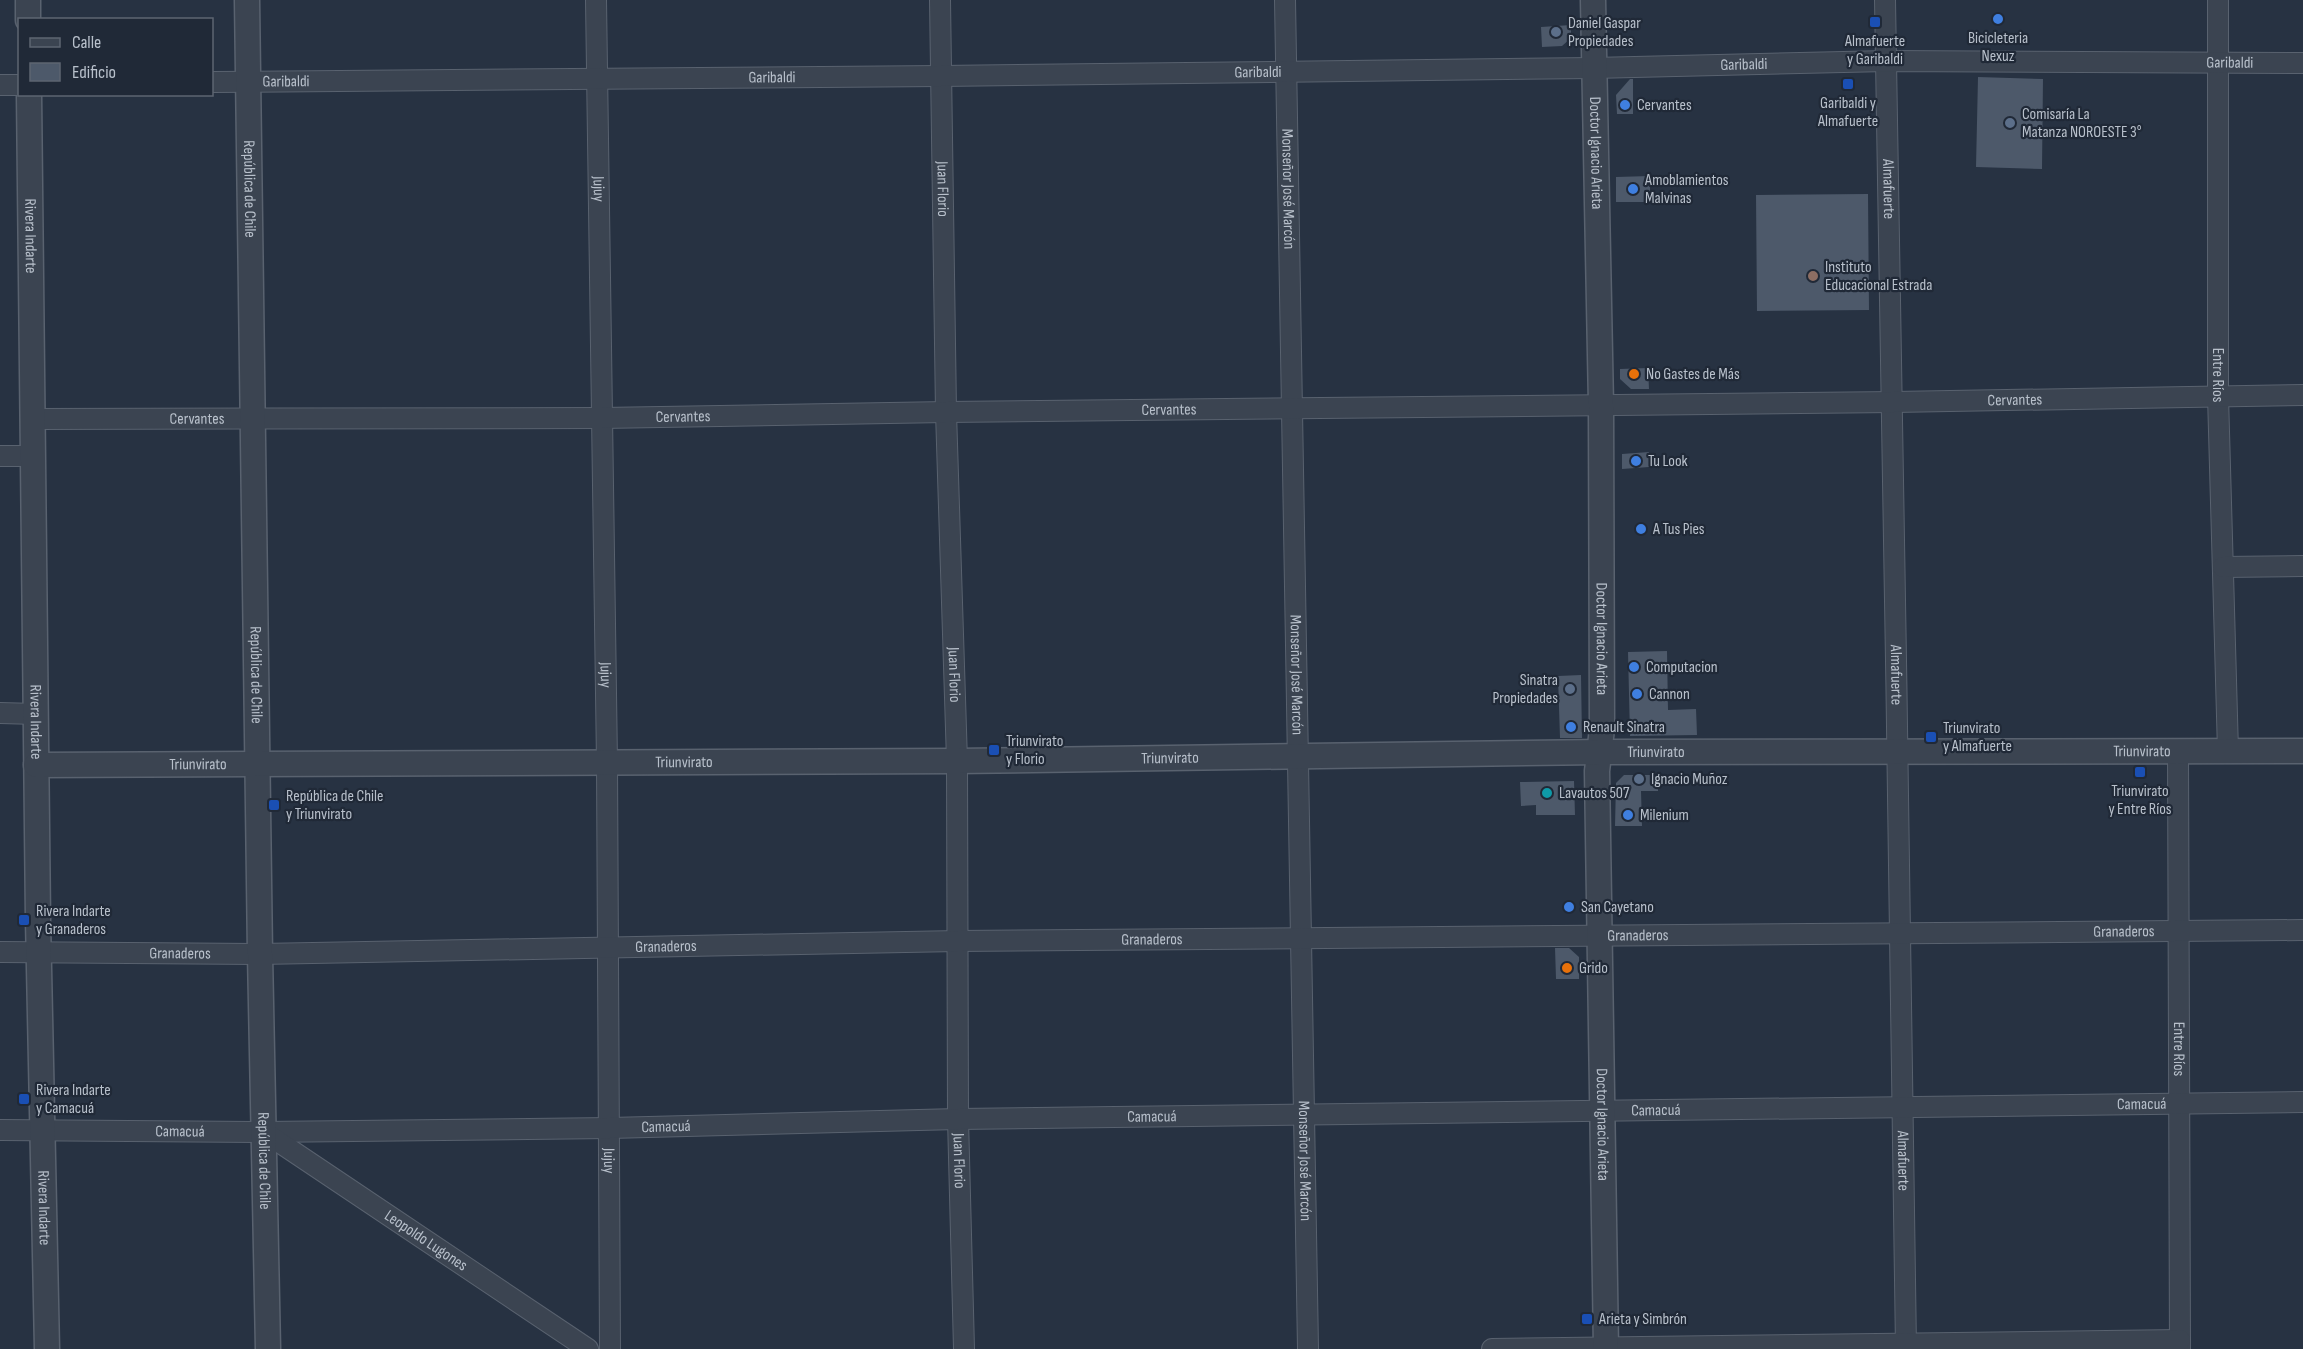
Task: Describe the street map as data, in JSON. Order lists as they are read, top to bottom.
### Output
{
  "streets": {
    "street": [
      "Garibaldi",
      "Doctor Ignacio Arieta",
      "República de Chile",
      "Jujuy",
      "Juan Florio",
      "Monseñor José Marcón",
      "Almafuerte",
      "Rivera Indarte",
      "Entre Ríos",
      "Cervantes",
      "Triunvirato",
      "Granaderos",
      "Camacuá",
      "Leopoldo Lugones"
    ]
  },
  "crossings": [
    ["Garibaldi", "Doctor Ignacio Arieta"],
    ["Garibaldi", "República de Chile"],
    ["Garibaldi", "Jujuy"],
    ["Garibaldi", "Juan Florio"],
    ["Garibaldi", "Monseñor José Marcón"],
    ["Garibaldi", "Almafuerte"],
    ["Garibaldi", "Entre Ríos"],
    ["Doctor Ignacio Arieta", "Cervantes"],
    ["Doctor Ignacio Arieta", "Triunvirato"],
    ["Doctor Ignacio Arieta", "Granaderos"],
    ["Doctor Ignacio Arieta", "Camacuá"],
    ["República de Chile", "Cervantes"],
    ["República de Chile", "Triunvirato"],
    ["República de Chile", "Granaderos"],
    ["República de Chile", "Camacuá"],
    ["República de Chile", "Leopoldo Lugones"],
    ["Jujuy", "Cervantes"],
    ["Jujuy", "Triunvirato"],
    ["Jujuy", "Granaderos"],
    ["Jujuy", "Camacuá"],
    ["Juan Florio", "Cervantes"],
    ["Juan Florio", "Triunvirato"],
    ["Juan Florio", "Granaderos"],
    ["Juan Florio", "Camacuá"],
    ["Monseñor José Marcón", "Cervantes"],
    ["Monseñor José Marcón", "Triunvirato"],
    ["Monseñor José Marcón", "Granaderos"],
    ["Monseñor José Marcón", "Camacuá"],
    ["Almafuerte", "Cervantes"],
    ["Almafuerte", "Triunvirato"],
    ["Almafuerte", "Granaderos"],
    ["Almafuerte", "Camacuá"],
    ["Rivera Indarte", "Cervantes"],
    ["Rivera Indarte", "Triunvirato"],
    ["Rivera Indarte", "Granaderos"],
    ["Rivera Indarte", "Camacuá"],
    ["Entre Ríos", "Cervantes"],
    ["Entre Ríos", "Triunvirato"],
    ["Entre Ríos", "Granaderos"],
    ["Entre Ríos", "Camacuá"],
    ["Camacuá", "Leopoldo Lugones"]
  ],
  "places": {
    "other": [
      "Bicicleteria Nexuz",
      "Daniel Gaspar Propiedades",
      "Cervantes",
      "Comisaría La Matanza NOROESTE 3°",
      "Amoblamientos Malvinas",
      "Instituto Educacional Estrada",
      "No Gastes de Más",
      "Tu Look",
      "A Tus Pies",
      "Computacion",
      "Sinatra Propiedades",
      "Cannon",
      "Renault Sinatra",
      "Ignacio Muñoz",
      "Lavautos 507",
      "Milenium",
      "San Cayetano",
      "Grido"
    ],
    "transit": [
      "Almafuerte y Garibaldi",
      "Garibaldi y Almafuerte",
      "Triunvirato y Almafuerte",
      "Triunvirato y Florio",
      "Triunvirato y Entre Ríos",
      "República de Chile y Triunvirato",
      "Rivera Indarte y Granaderos",
      "Rivera Indarte y Camacuá",
      "Arieta y Simbrón"
    ]
  },
  "legend": ["Calle", "Edificio"]
}
